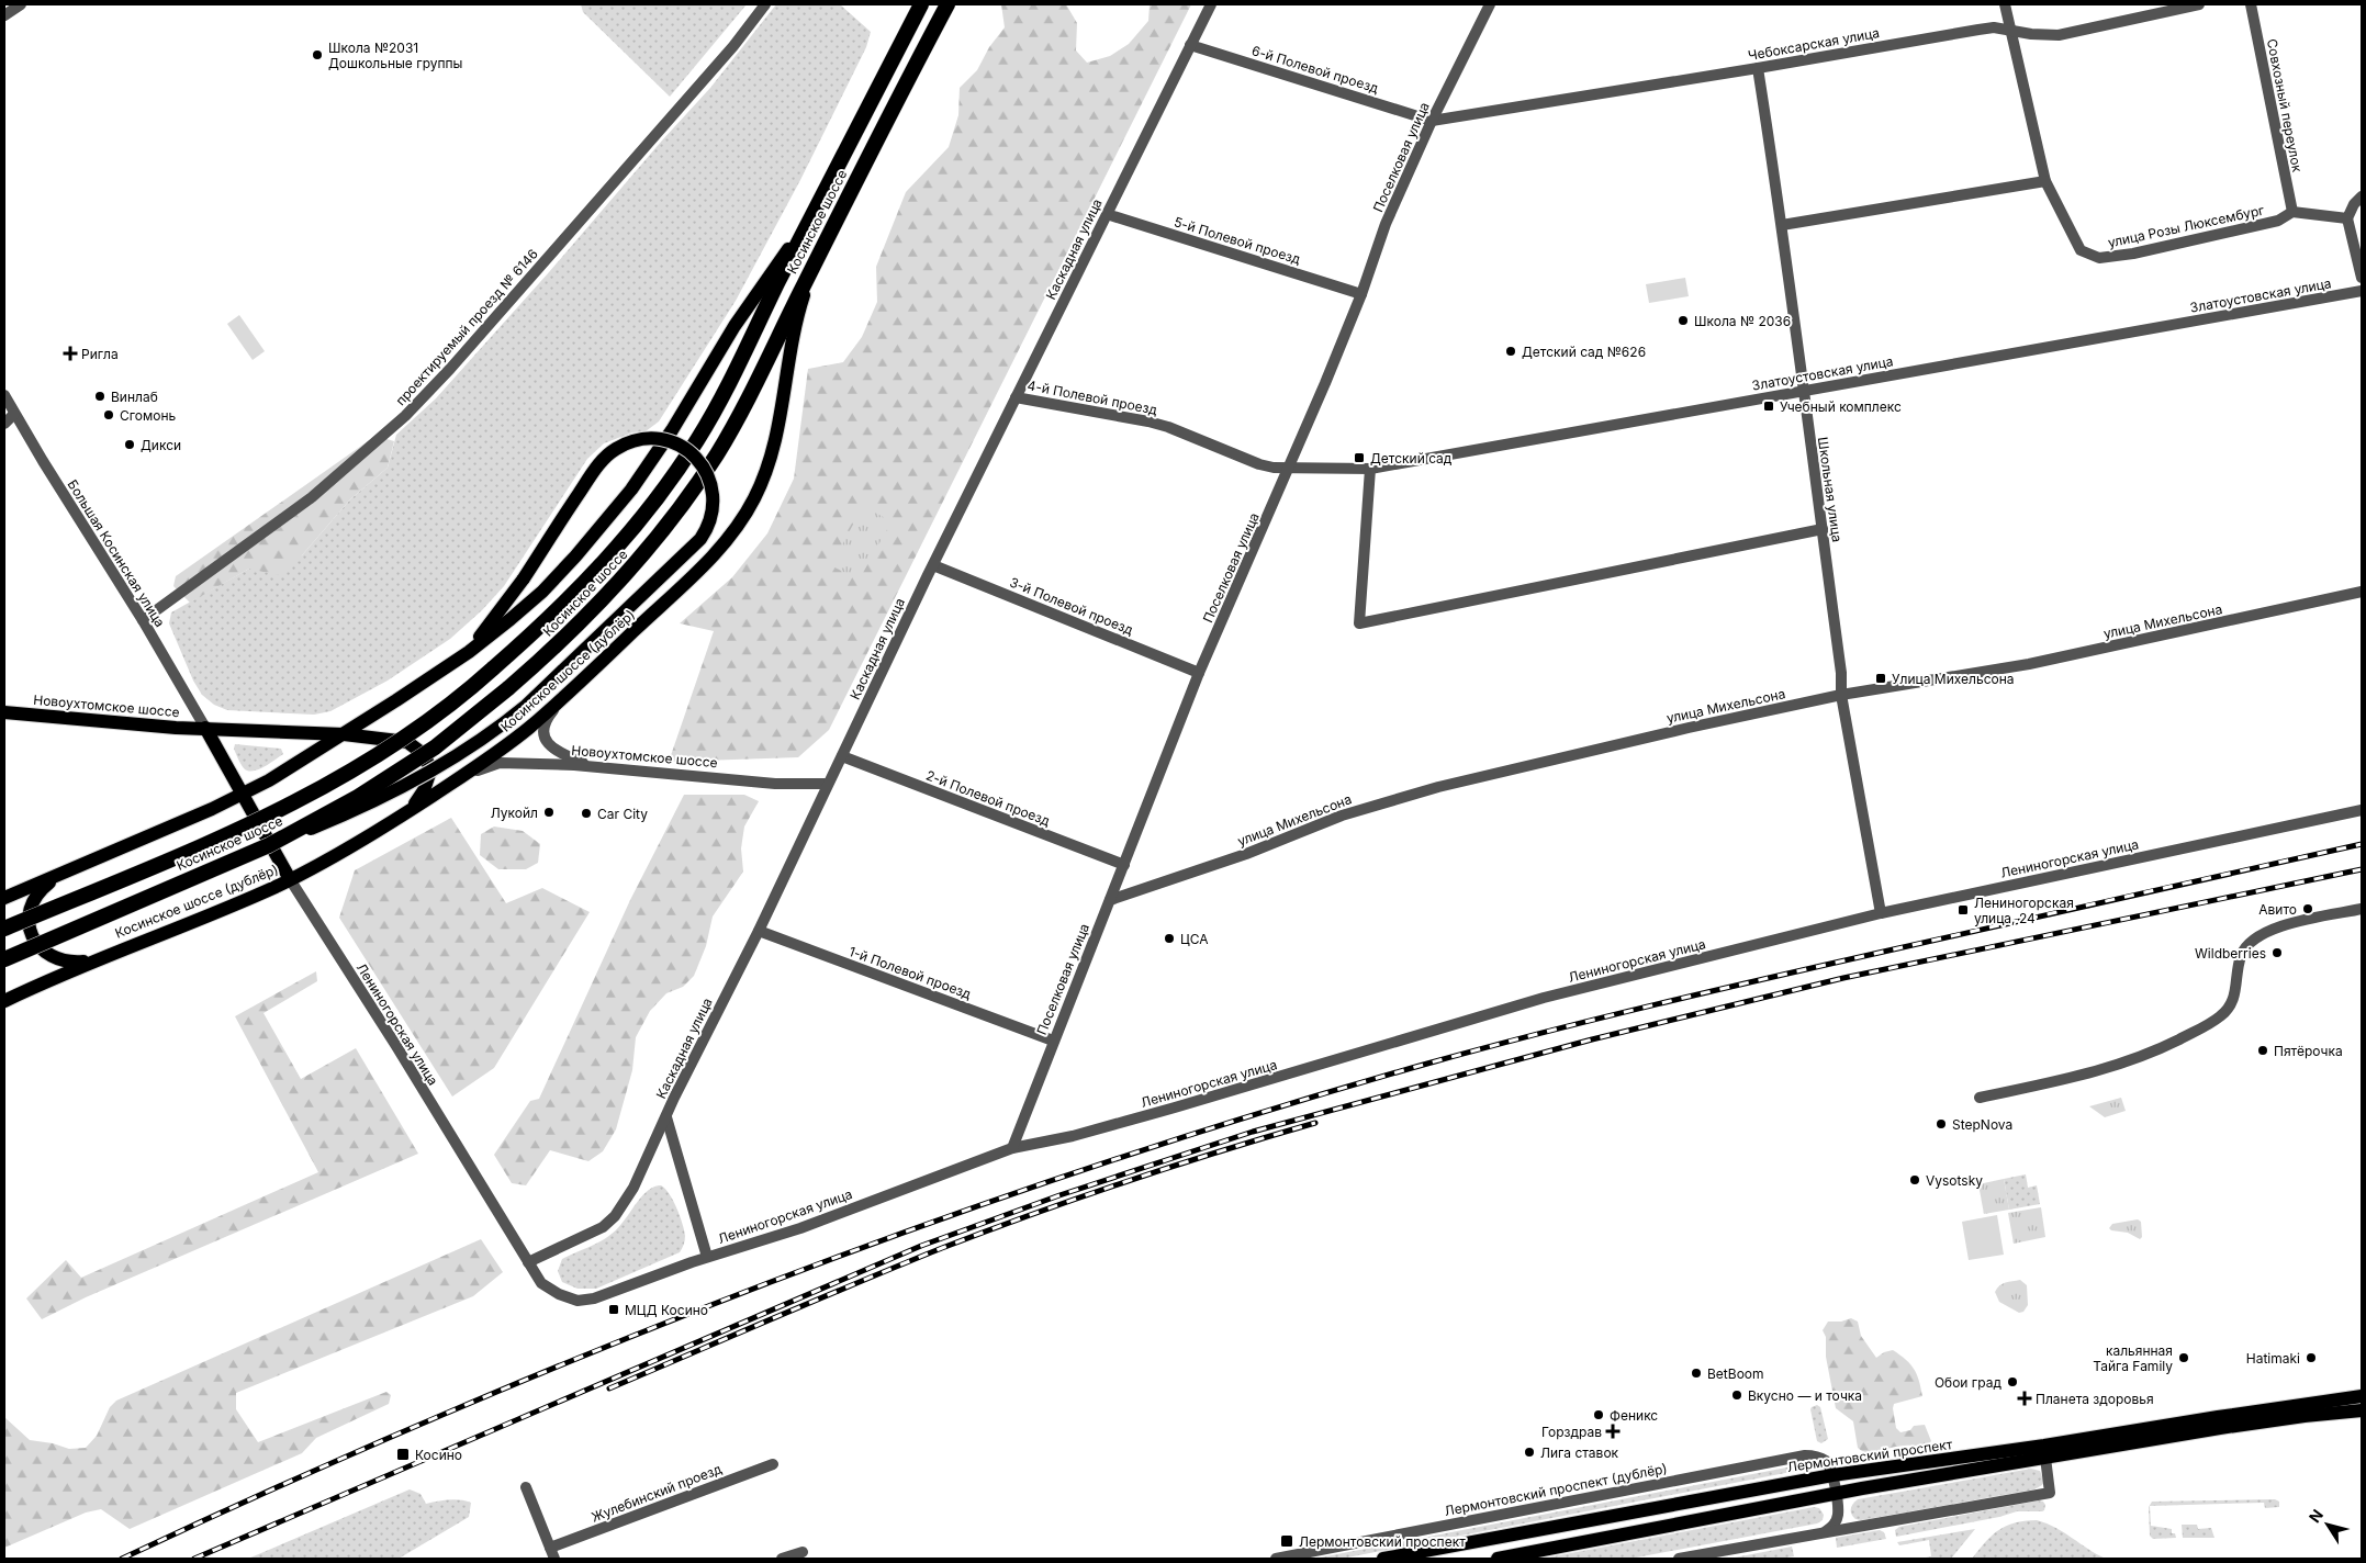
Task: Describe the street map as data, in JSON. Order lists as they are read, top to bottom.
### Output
{
  "streets": {
    "highway": ["Косинское шоссе"],
    "main road": ["Косинское шоссе (дублёр)", "Новоухтомское шоссе", "Лермонтовский проспект"],
    "street": [
      "Чебоксарская улица",
      "6-й Полевой проезд",
      "Совхозный переулок",
      "Поселковая улица",
      "улица Розы Люксембург",
      "5-й Полевой проезд",
      "Каскадная улица",
      "Златоустовская улица",
      "проектируемый проезд № 6146",
      "4-й Полевой проезд",
      "Школьная улица",
      "Большая Косинская улица",
      "3-й Полевой проезд",
      "улица Михельсона",
      "2-й Полевой проезд",
      "Лениногорская улица",
      "1-й Полевой проезд",
      "Лермонтовский проспект (дублёр)",
      "Жулебинский проезд"
    ]
  },
  "crossings": [
    ["Чебоксарская улица", "6-й Полевой проезд"],
    ["Чебоксарская улица", "Поселковая улица"],
    ["Чебоксарская улица", "Школьная улица"],
    ["6-й Полевой проезд", "Поселковая улица"],
    ["6-й Полевой проезд", "Каскадная улица"],
    ["Совхозный переулок", "улица Розы Люксембург"],
    ["Поселковая улица", "5-й Полевой проезд"],
    ["Поселковая улица", "Златоустовская улица"],
    ["Поселковая улица", "4-й Полевой проезд"],
    ["Поселковая улица", "3-й Полевой проезд"],
    ["Поселковая улица", "улица Михельсона"],
    ["Поселковая улица", "2-й Полевой проезд"],
    ["Поселковая улица", "Лениногорская улица"],
    ["Поселковая улица", "1-й Полевой проезд"],
    ["Косинское шоссе", "Косинское шоссе (дублёр)"],
    ["5-й Полевой проезд", "Каскадная улица"],
    ["Каскадная улица", "4-й Полевой проезд"],
    ["Каскадная улица", "3-й Полевой проезд"],
    ["Каскадная улица", "Новоухтомское шоссе"],
    ["Каскадная улица", "2-й Полевой проезд"],
    ["Каскадная улица", "Лениногорская улица"],
    ["Каскадная улица", "1-й Полевой проезд"],
    ["Златоустовская улица", "4-й Полевой проезд"],
    ["Златоустовская улица", "Школьная улица"],
    ["проектируемый проезд № 6146", "Большая Косинская улица"],
    ["Школьная улица", "улица Михельсона"],
    ["Школьная улица", "Лениногорская улица"],
    ["Большая Косинская улица", "Новоухтомское шоссе"],
    ["Косинское шоссе (дублёр)", "Новоухтомское шоссе"],
    ["Косинское шоссе (дублёр)", "Лениногорская улица"],
    ["Лермонтовский проспект", "Лермонтовский проспект (дублёр)"]
  ],
  "places": {
    "other": [
      "Школа №2031 Дошкольные группы",
      "Школа № 2036",
      "Детский сад №626",
      "Винлаб",
      "Сгомонь",
      "Дикси",
      "Лукойл",
      "Car City",
      "Авито",
      "ЦСА",
      "Wildberries",
      "Пятёрочка",
      "StepNova",
      "Vysotsky",
      "кальянная Тайга Family",
      "Hatimaki",
      "BetBoom",
      "Обои град",
      "Вкусно — и точка",
      "Феникс",
      "Лига ставок"
    ],
    "health": ["Ригла", "Планета здоровья", "Горздрав"],
    "transit": [
      "Учебный комплекс",
      "Детский сад",
      "Улица Михельсона",
      "Лениногорская улица, 24",
      "МЦД Косино",
      "Косино",
      "Лермонтовский проспект"
    ]
  },
  "north": "top left"
}
